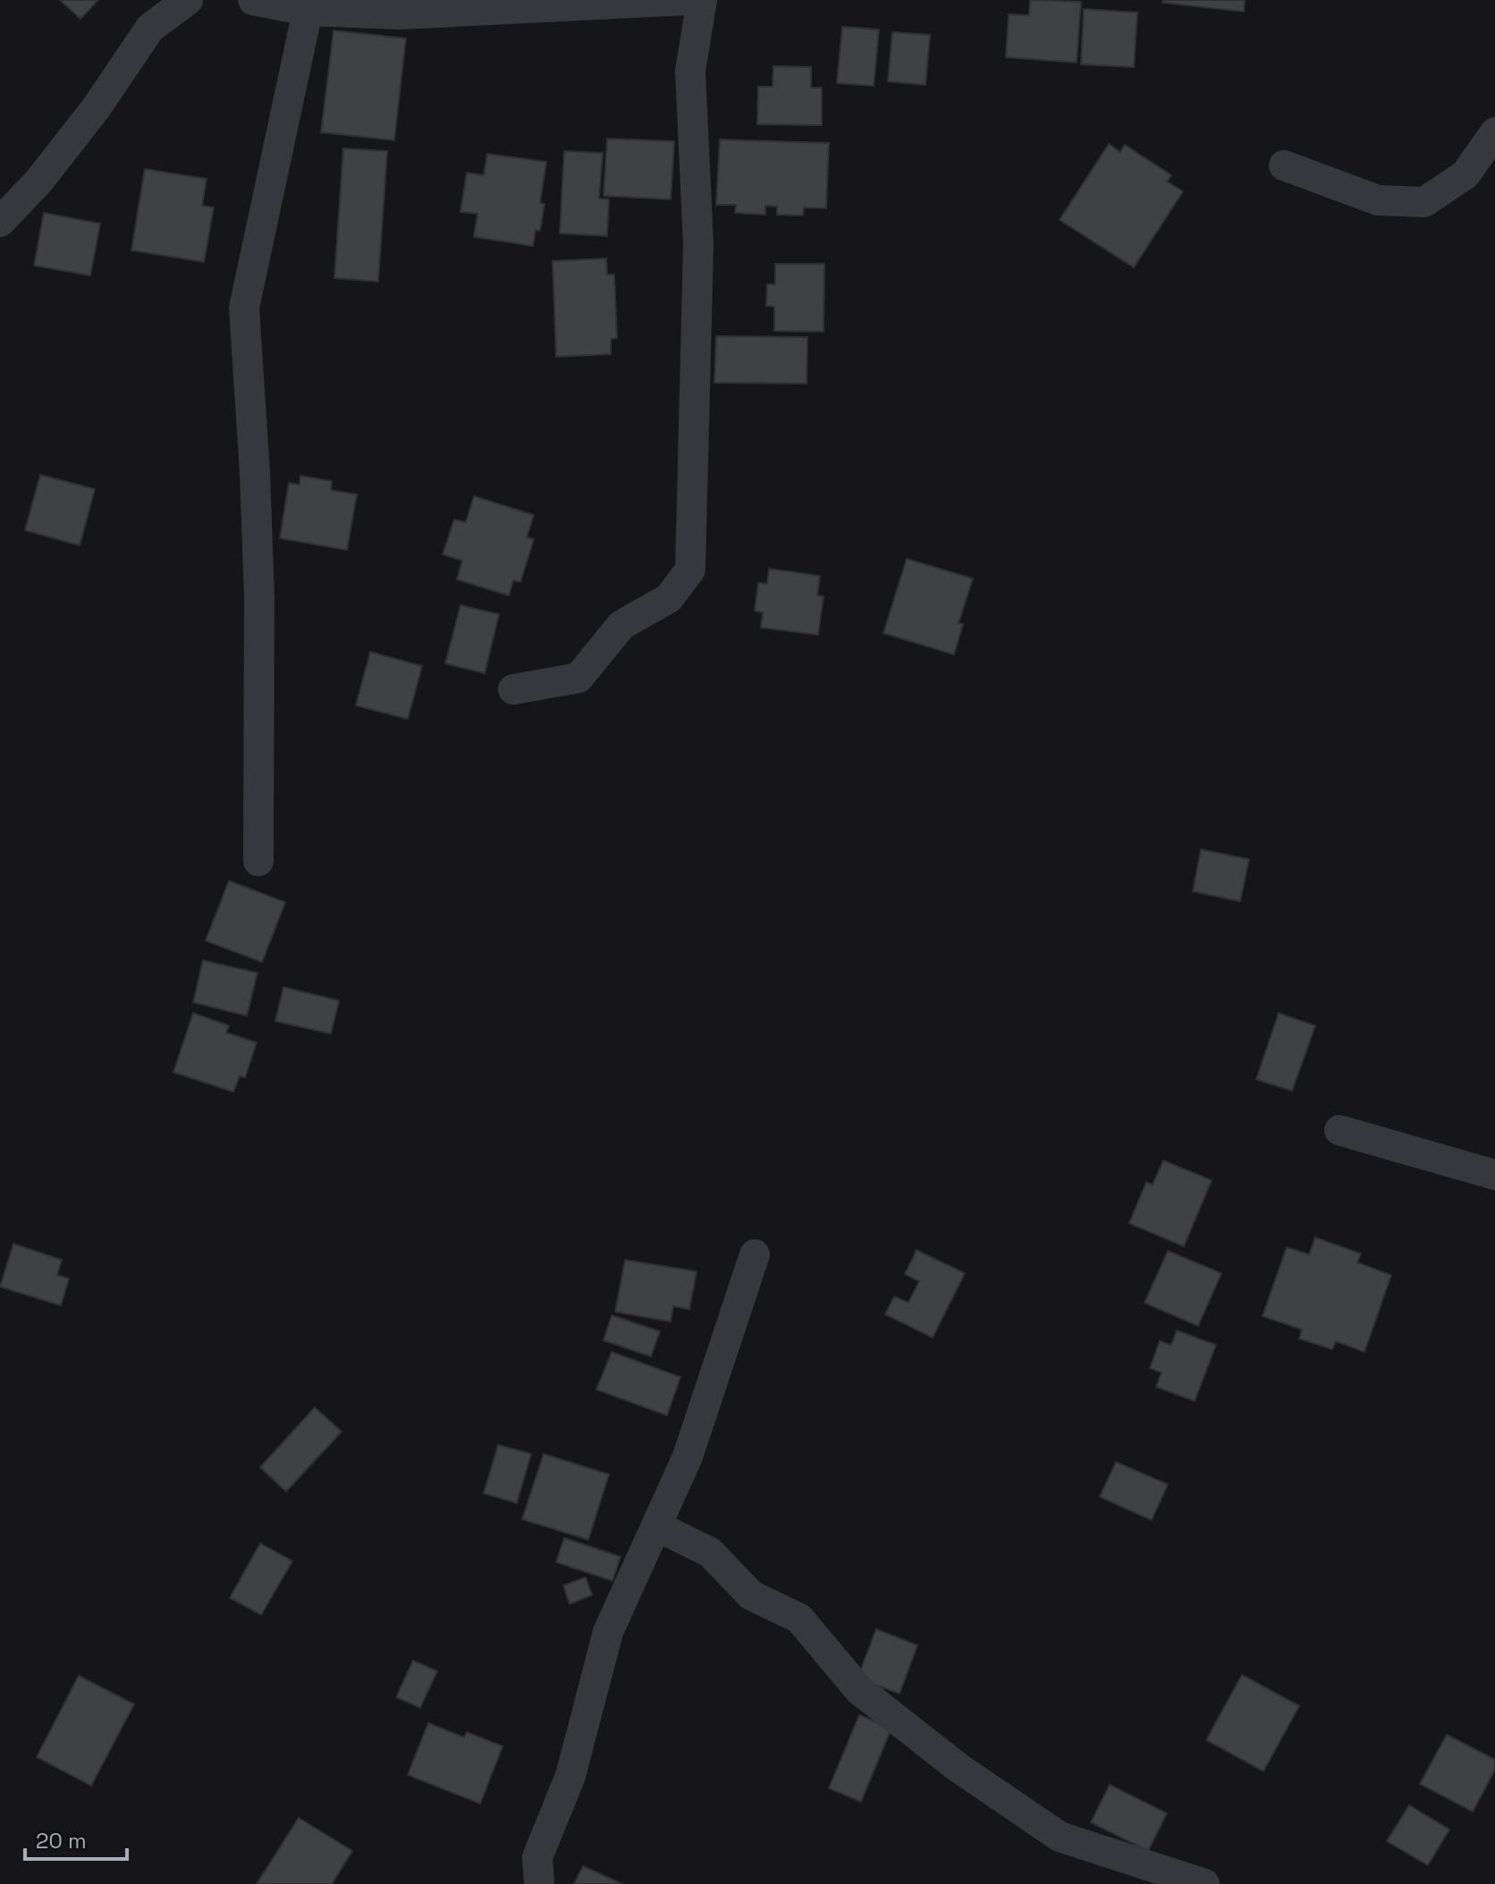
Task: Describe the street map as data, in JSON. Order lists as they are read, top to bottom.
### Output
{
  "scale_bar": "20 m"
}
